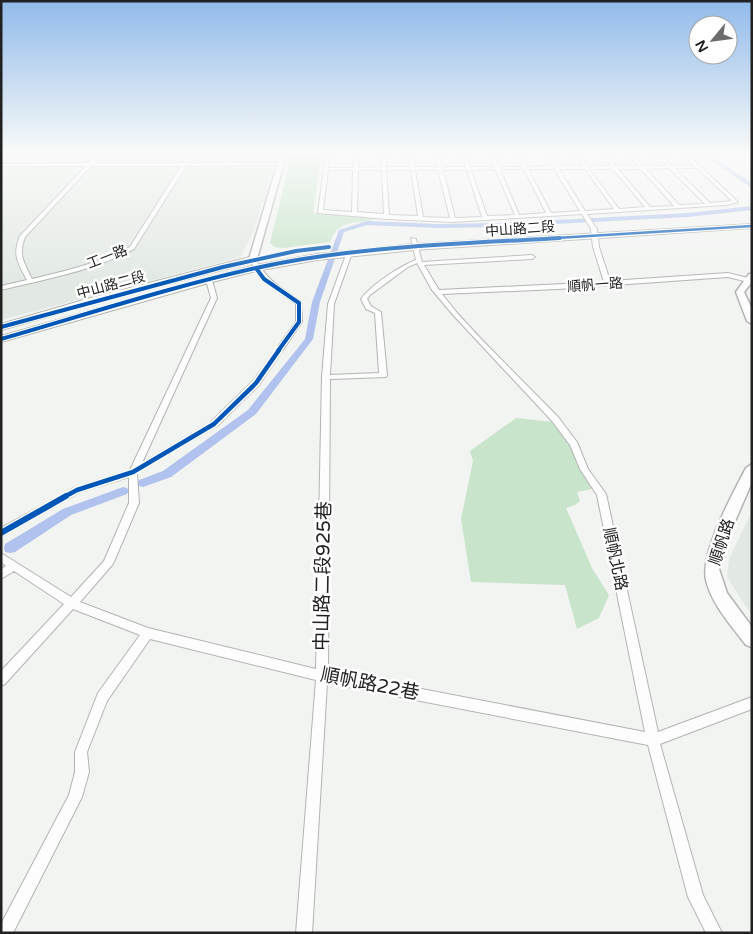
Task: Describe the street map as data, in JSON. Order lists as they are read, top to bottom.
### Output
{
  "streets": {
    "main road": ["中山路二段"],
    "street": [
      "工一路",
      "順帆一路",
      "順帆路",
      "順帆北路",
      "中山路二段925巷",
      "順帆路22巷"
    ]
  },
  "crossings": [
    ["中山路二段", "順帆北路"],
    ["中山路二段", "中山路二段925巷"],
    ["順帆一路", "順帆北路"],
    ["順帆北路", "順帆路22巷"],
    ["中山路二段925巷", "順帆路22巷"]
  ],
  "north": "bottom left"
}
